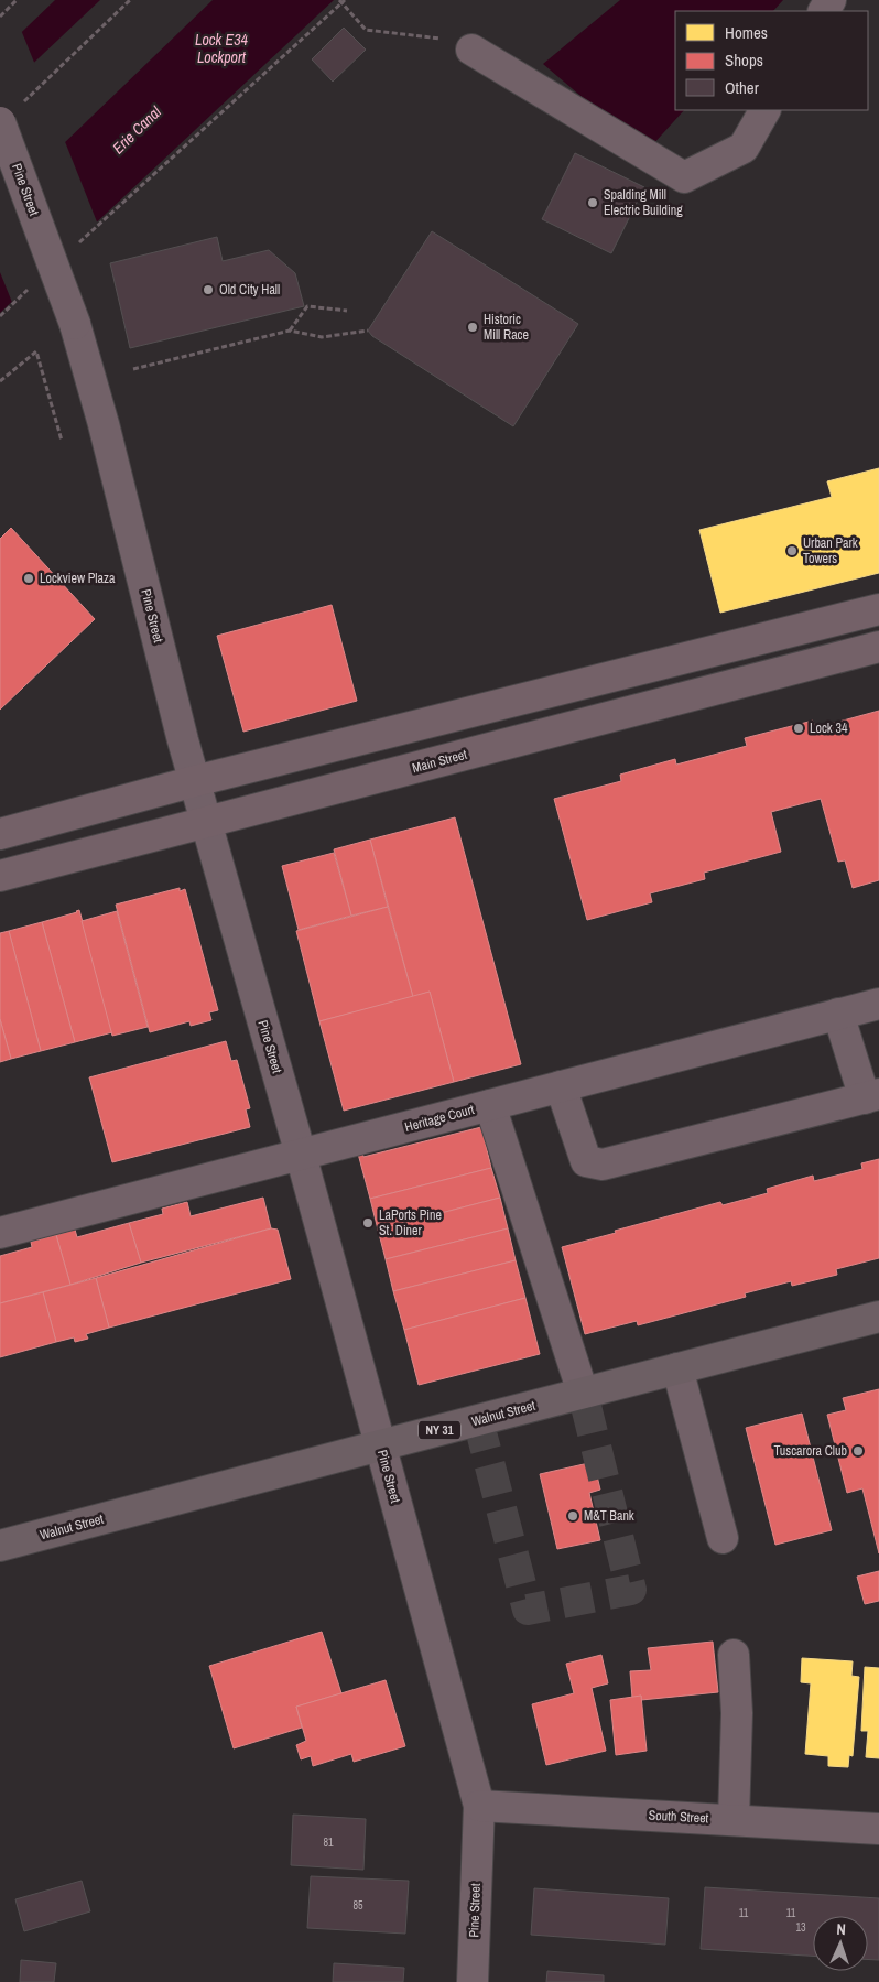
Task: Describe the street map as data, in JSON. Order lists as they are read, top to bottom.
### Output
{
  "streets": {
    "highway": ["Walnut Street", "NY 31"],
    "main road": ["Main Street"],
    "street": ["Pine Street", "Heritage Court", "South Street"]
  },
  "crossings": [
    ["Pine Street", "Main Street"],
    ["Pine Street", "Heritage Court"],
    ["Pine Street", "Walnut Street"],
    ["Pine Street", "South Street"]
  ],
  "water": ["Lock E34 Lockport", "Erie Canal"],
  "places": [
    "Spalding Mill Electric Building",
    "Old City Hall",
    "Historic Mill Race",
    "Urban Park Towers",
    "Lockview Plaza",
    "Lock 34",
    "LaPorts Pine St. Diner",
    "Tuscarora Club",
    "M&T Bank"
  ],
  "house_numbers": [
    "81",
    "85",
    "11",
    "11",
    "13"
  ],
  "legend": ["Homes", "Shops", "Other"],
  "north": "top"
}
